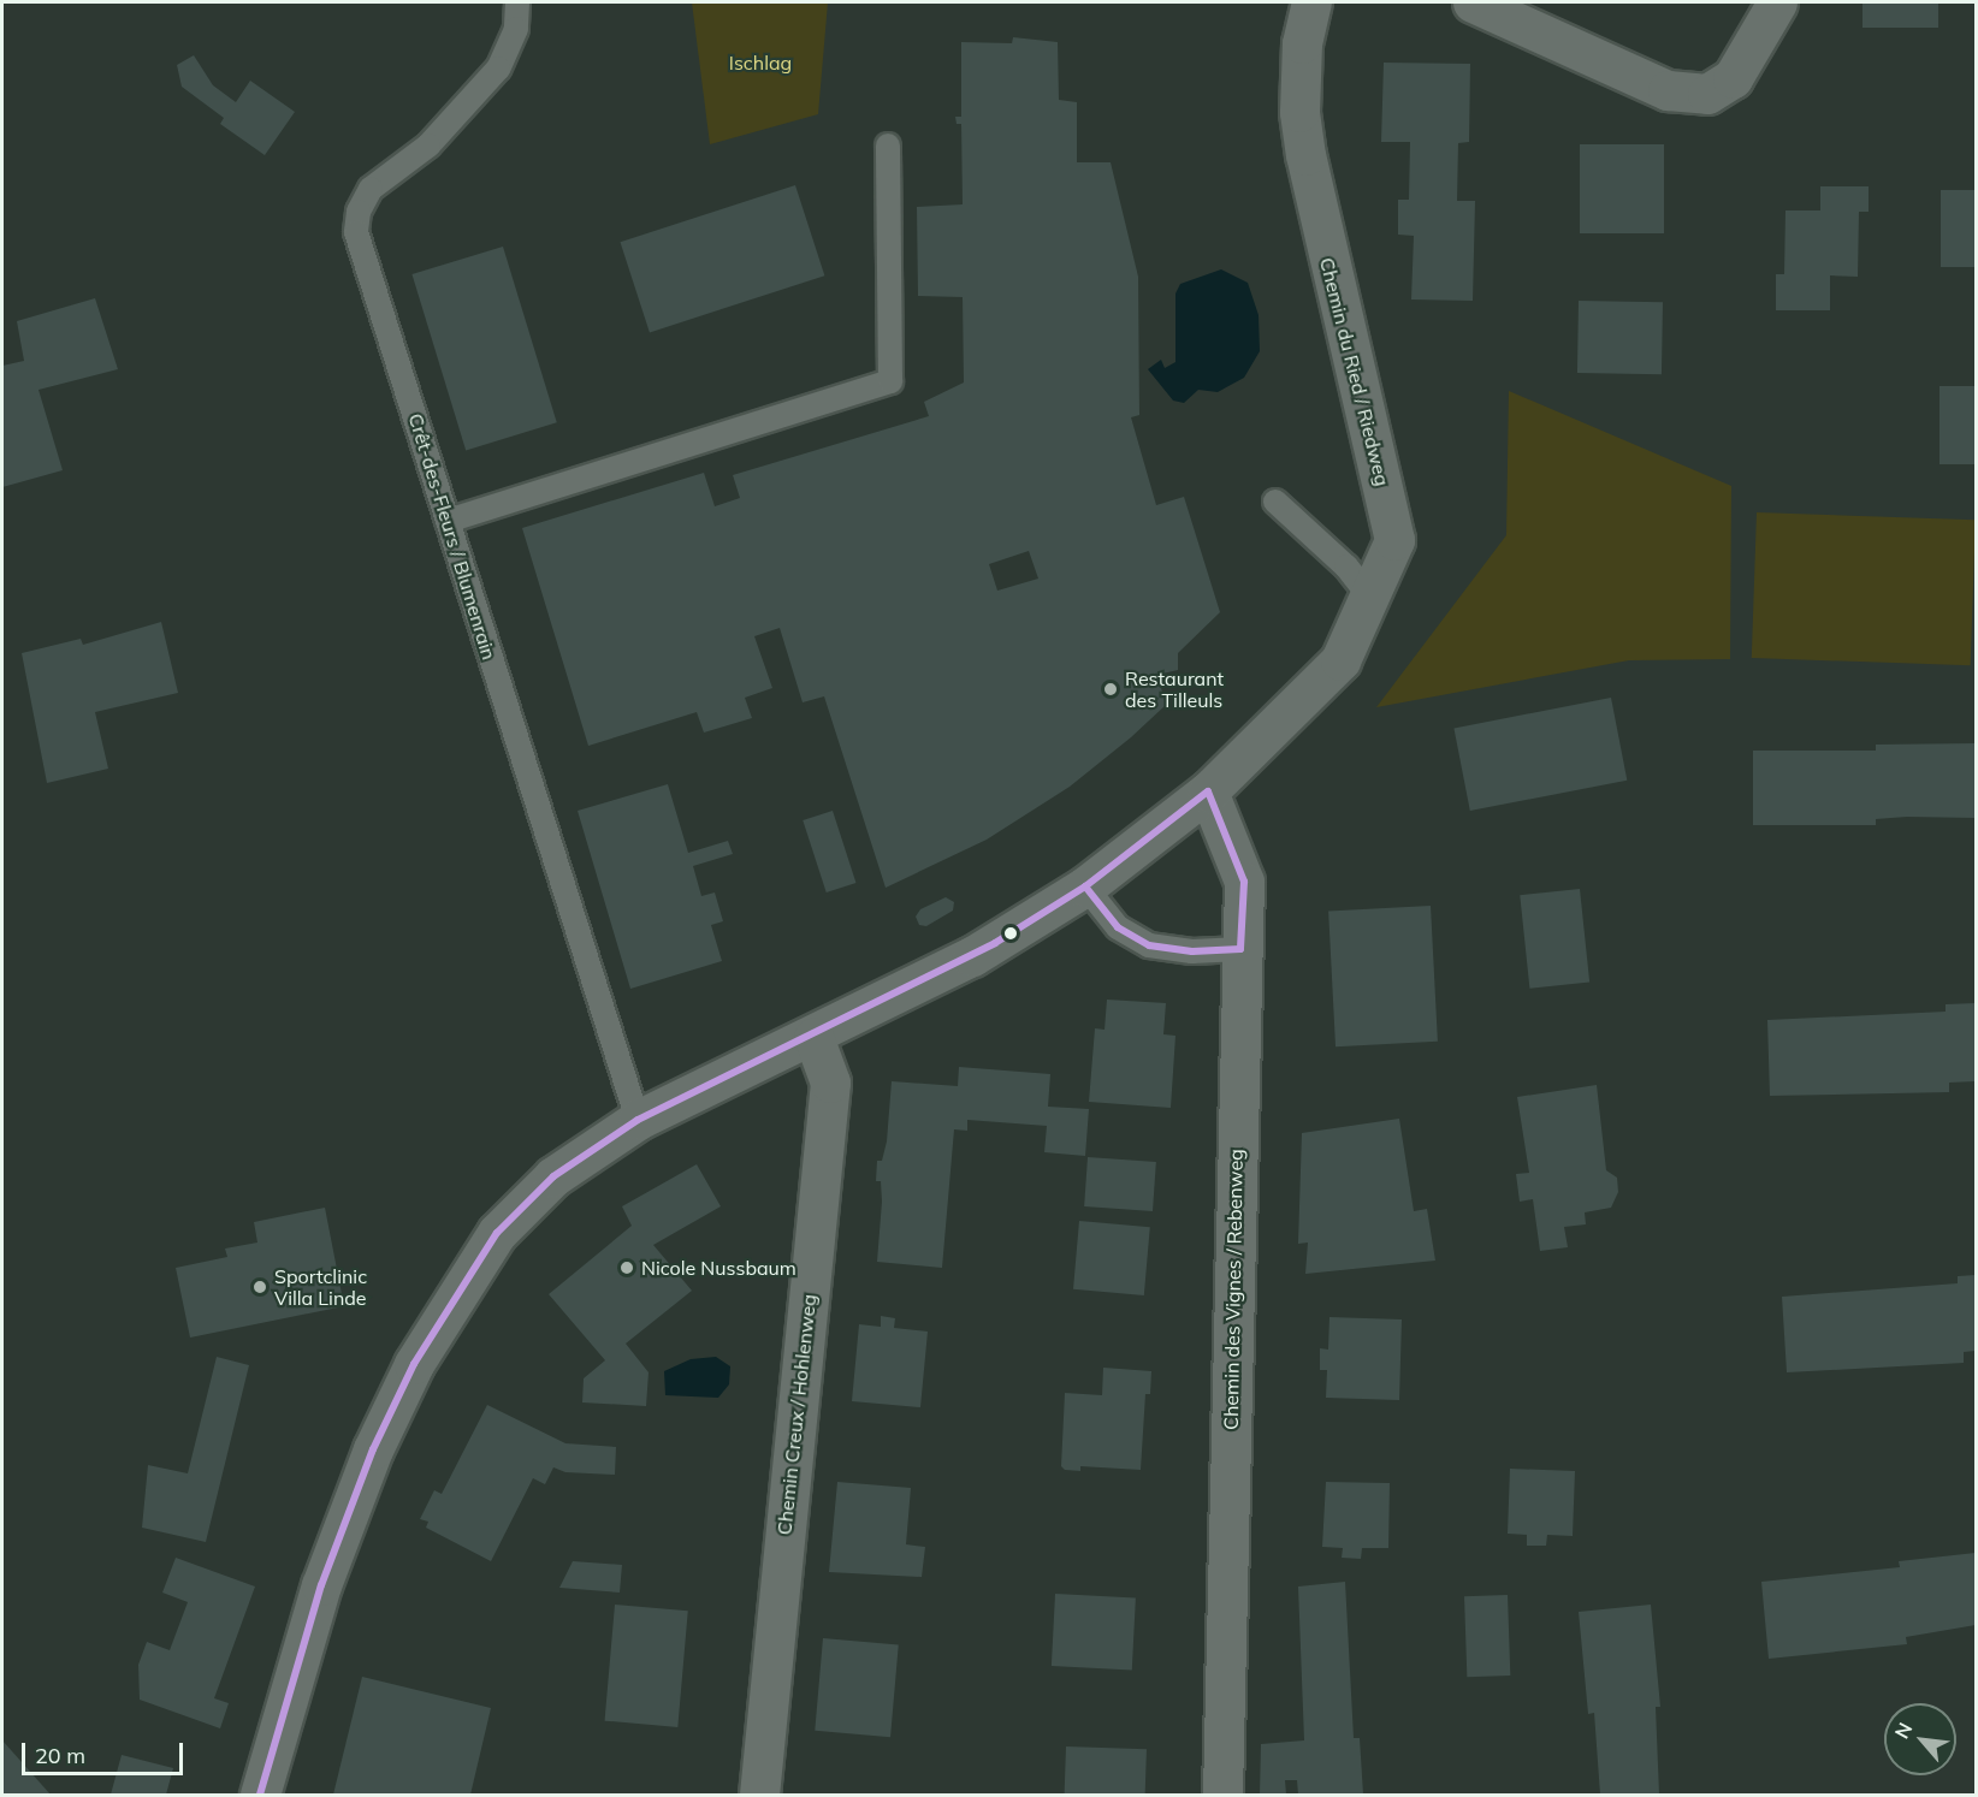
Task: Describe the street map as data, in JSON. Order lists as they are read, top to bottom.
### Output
{
  "streets": {
    "street": ["Chemin du Ried / Riedweg", "Chemin des Vignes / Rebenweg", "Chemin Creux / Hohlenweg"],
    "lane": ["Crêt-des-Fleurs / Blumenrain"]
  },
  "crossings": [
    ["Chemin du Ried / Riedweg", "Chemin des Vignes / Rebenweg"]
  ],
  "parks": ["Ischlag"],
  "places": ["Restaurant des Tilleuls", "Nicole Nussbaum", "Sportclinic Villa Linde"],
  "scale_bar": "20 m",
  "north": "top left"
}
